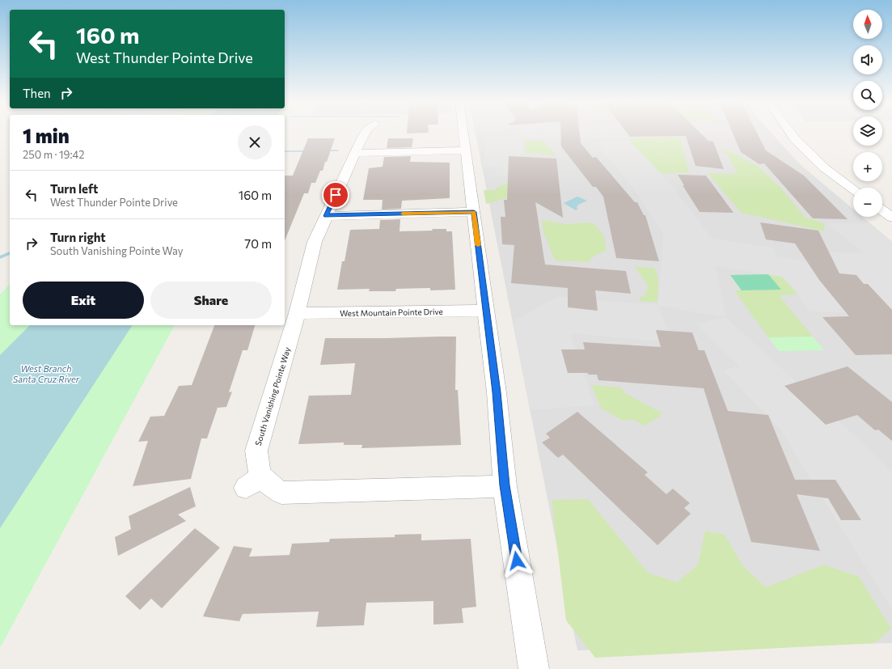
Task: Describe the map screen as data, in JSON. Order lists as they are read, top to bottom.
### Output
{
  "streets": {
    "street": ["West Mountain Pointe Drive", "South Vanishing Pointe Way"]
  },
  "crossings": [
    ["West Mountain Pointe Drive", "South Vanishing Pointe Way"]
  ],
  "water": ["West Branch Santa Cruz River"],
  "north": "top",
  "page": {
    "map_buttons": ["+", "−"],
    "turn": ["160 m", "West Thunder Pointe Drive"],
    "then": "Then",
    "heading": ["1 min", "250 m · 19:42"],
    "list": [
      {
        "name": "Turn left",
        "note": "West Thunder Pointe Drive",
        "value": "160 m"
      },
      {
        "name": "Turn right",
        "note": "South Vanishing Pointe Way",
        "value": "70 m"
      }
    ],
    "buttons": ["Exit", "Share"]
  }
}
